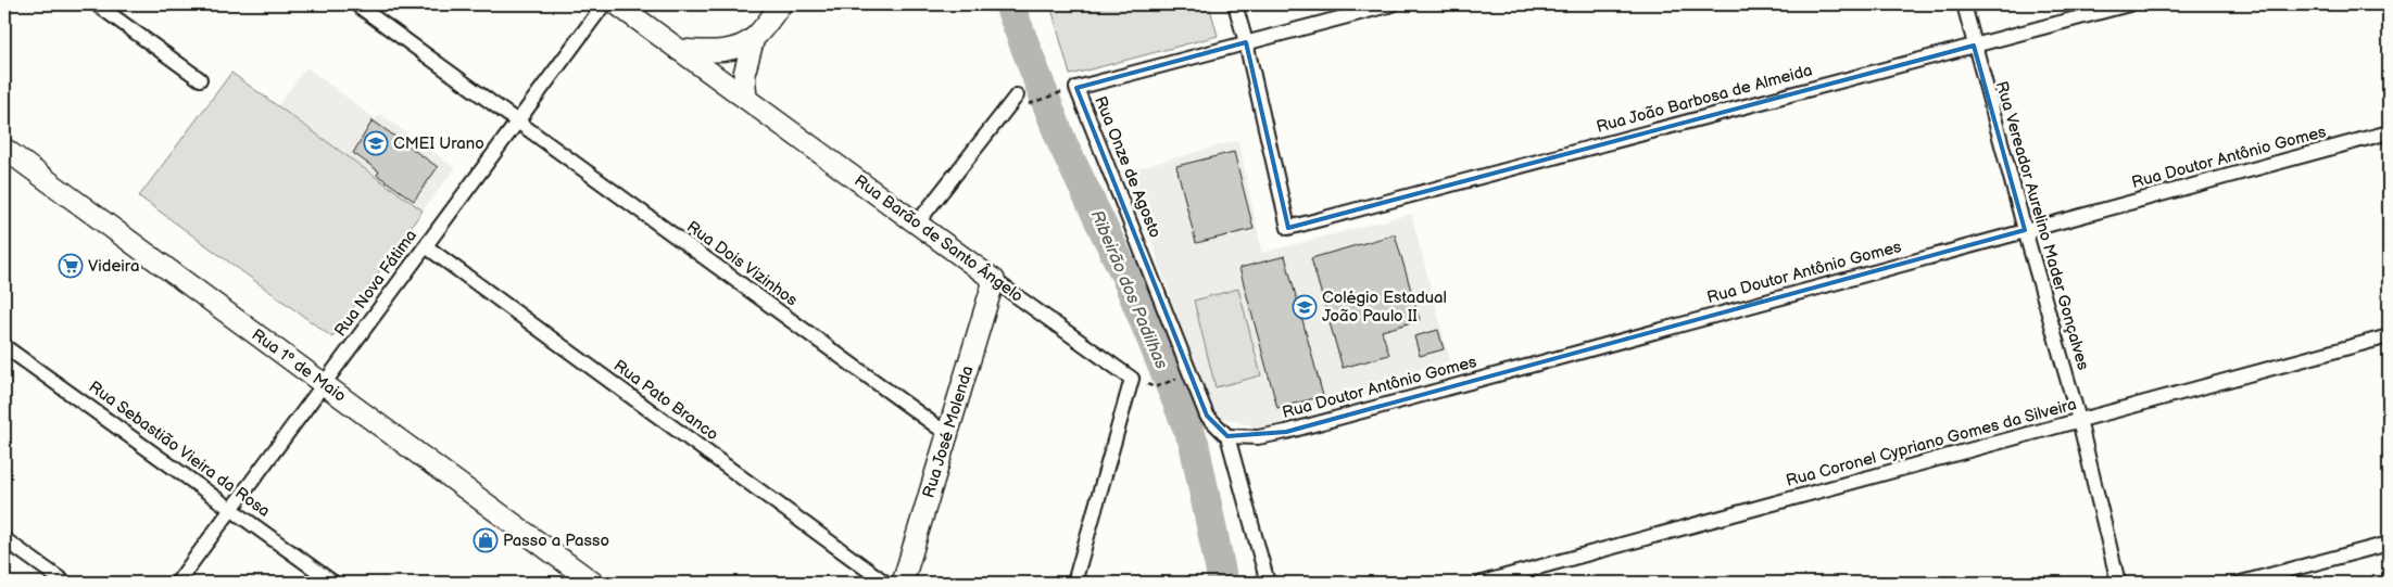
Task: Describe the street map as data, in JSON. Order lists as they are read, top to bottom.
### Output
{
  "streets": {
    "street": [
      "Rua João Barbosa de Almeida",
      "Rua Doutor Antônio Gomes",
      "Rua Onze de Agosto",
      "Rua Vereador Aurelino Mader Gonçalves",
      "Rua Barão de Santo Ângelo",
      "Rua Dois Vizinhos",
      "Rua Nova Fátima",
      "Rua 1º de Maio",
      "Rua Pato Branco",
      "Rua José Molenda",
      "Rua Coronel Cypriano Gomes da Silveira",
      "Rua Sebastião Vieira da Rosa"
    ]
  },
  "crossings": [
    ["Rua João Barbosa de Almeida", "Rua Onze de Agosto"],
    ["Rua João Barbosa de Almeida", "Rua Vereador Aurelino Mader Gonçalves"],
    ["Rua Doutor Antônio Gomes", "Rua Onze de Agosto"],
    ["Rua Doutor Antônio Gomes", "Rua Vereador Aurelino Mader Gonçalves"],
    ["Rua Vereador Aurelino Mader Gonçalves", "Rua Coronel Cypriano Gomes da Silveira"],
    ["Rua Barão de Santo Ângelo", "Rua José Molenda"],
    ["Rua Dois Vizinhos", "Rua Nova Fátima"],
    ["Rua Dois Vizinhos", "Rua José Molenda"],
    ["Rua Nova Fátima", "Rua 1º de Maio"],
    ["Rua Nova Fátima", "Rua Pato Branco"],
    ["Rua Nova Fátima", "Rua Sebastião Vieira da Rosa"]
  ],
  "water": ["Ribeirão dos Padilhas"],
  "places": {
    "school or university": ["CMEI Urano", "Colégio Estadual João Paulo II"],
    "supermarket": ["Videira"],
    "shop": ["Passo a Passo"]
  }
}
